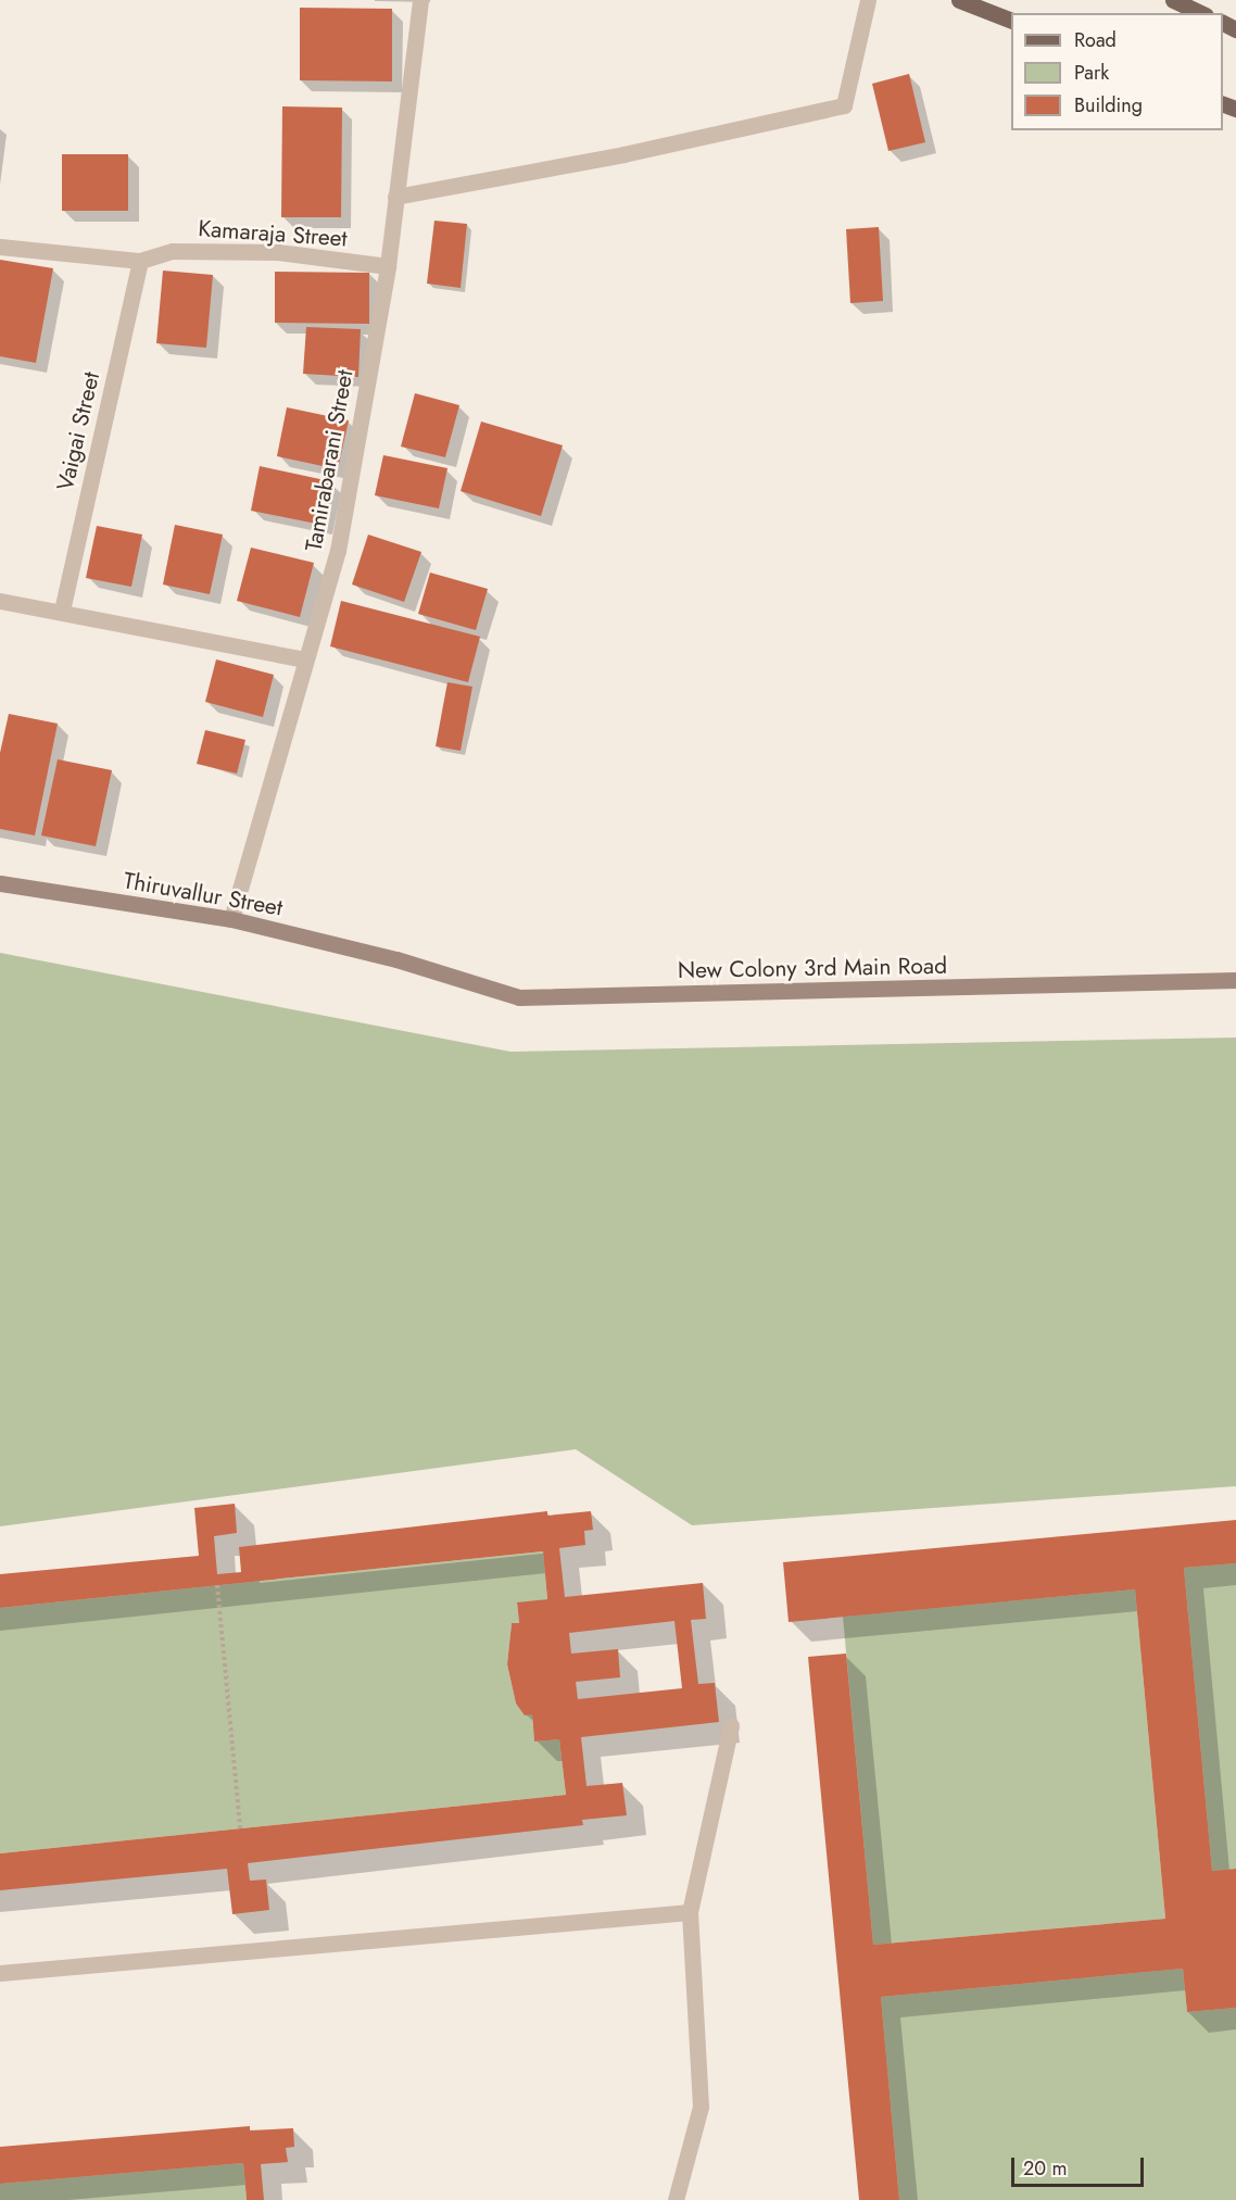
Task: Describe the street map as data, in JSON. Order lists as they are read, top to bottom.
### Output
{
  "streets": {
    "street": [
      "Kamaraja Street",
      "Vaigai Street",
      "Tamirabarani Street",
      "Thiruvallur Street",
      "New Colony 3rd Main Road"
    ]
  },
  "crossings": [
    ["Kamaraja Street", "Vaigai Street"],
    ["Kamaraja Street", "Tamirabarani Street"],
    ["Tamirabarani Street", "Thiruvallur Street"],
    ["Thiruvallur Street", "New Colony 3rd Main Road"]
  ],
  "legend": ["Road", "Park", "Building"],
  "scale_bar": "20 m"
}
